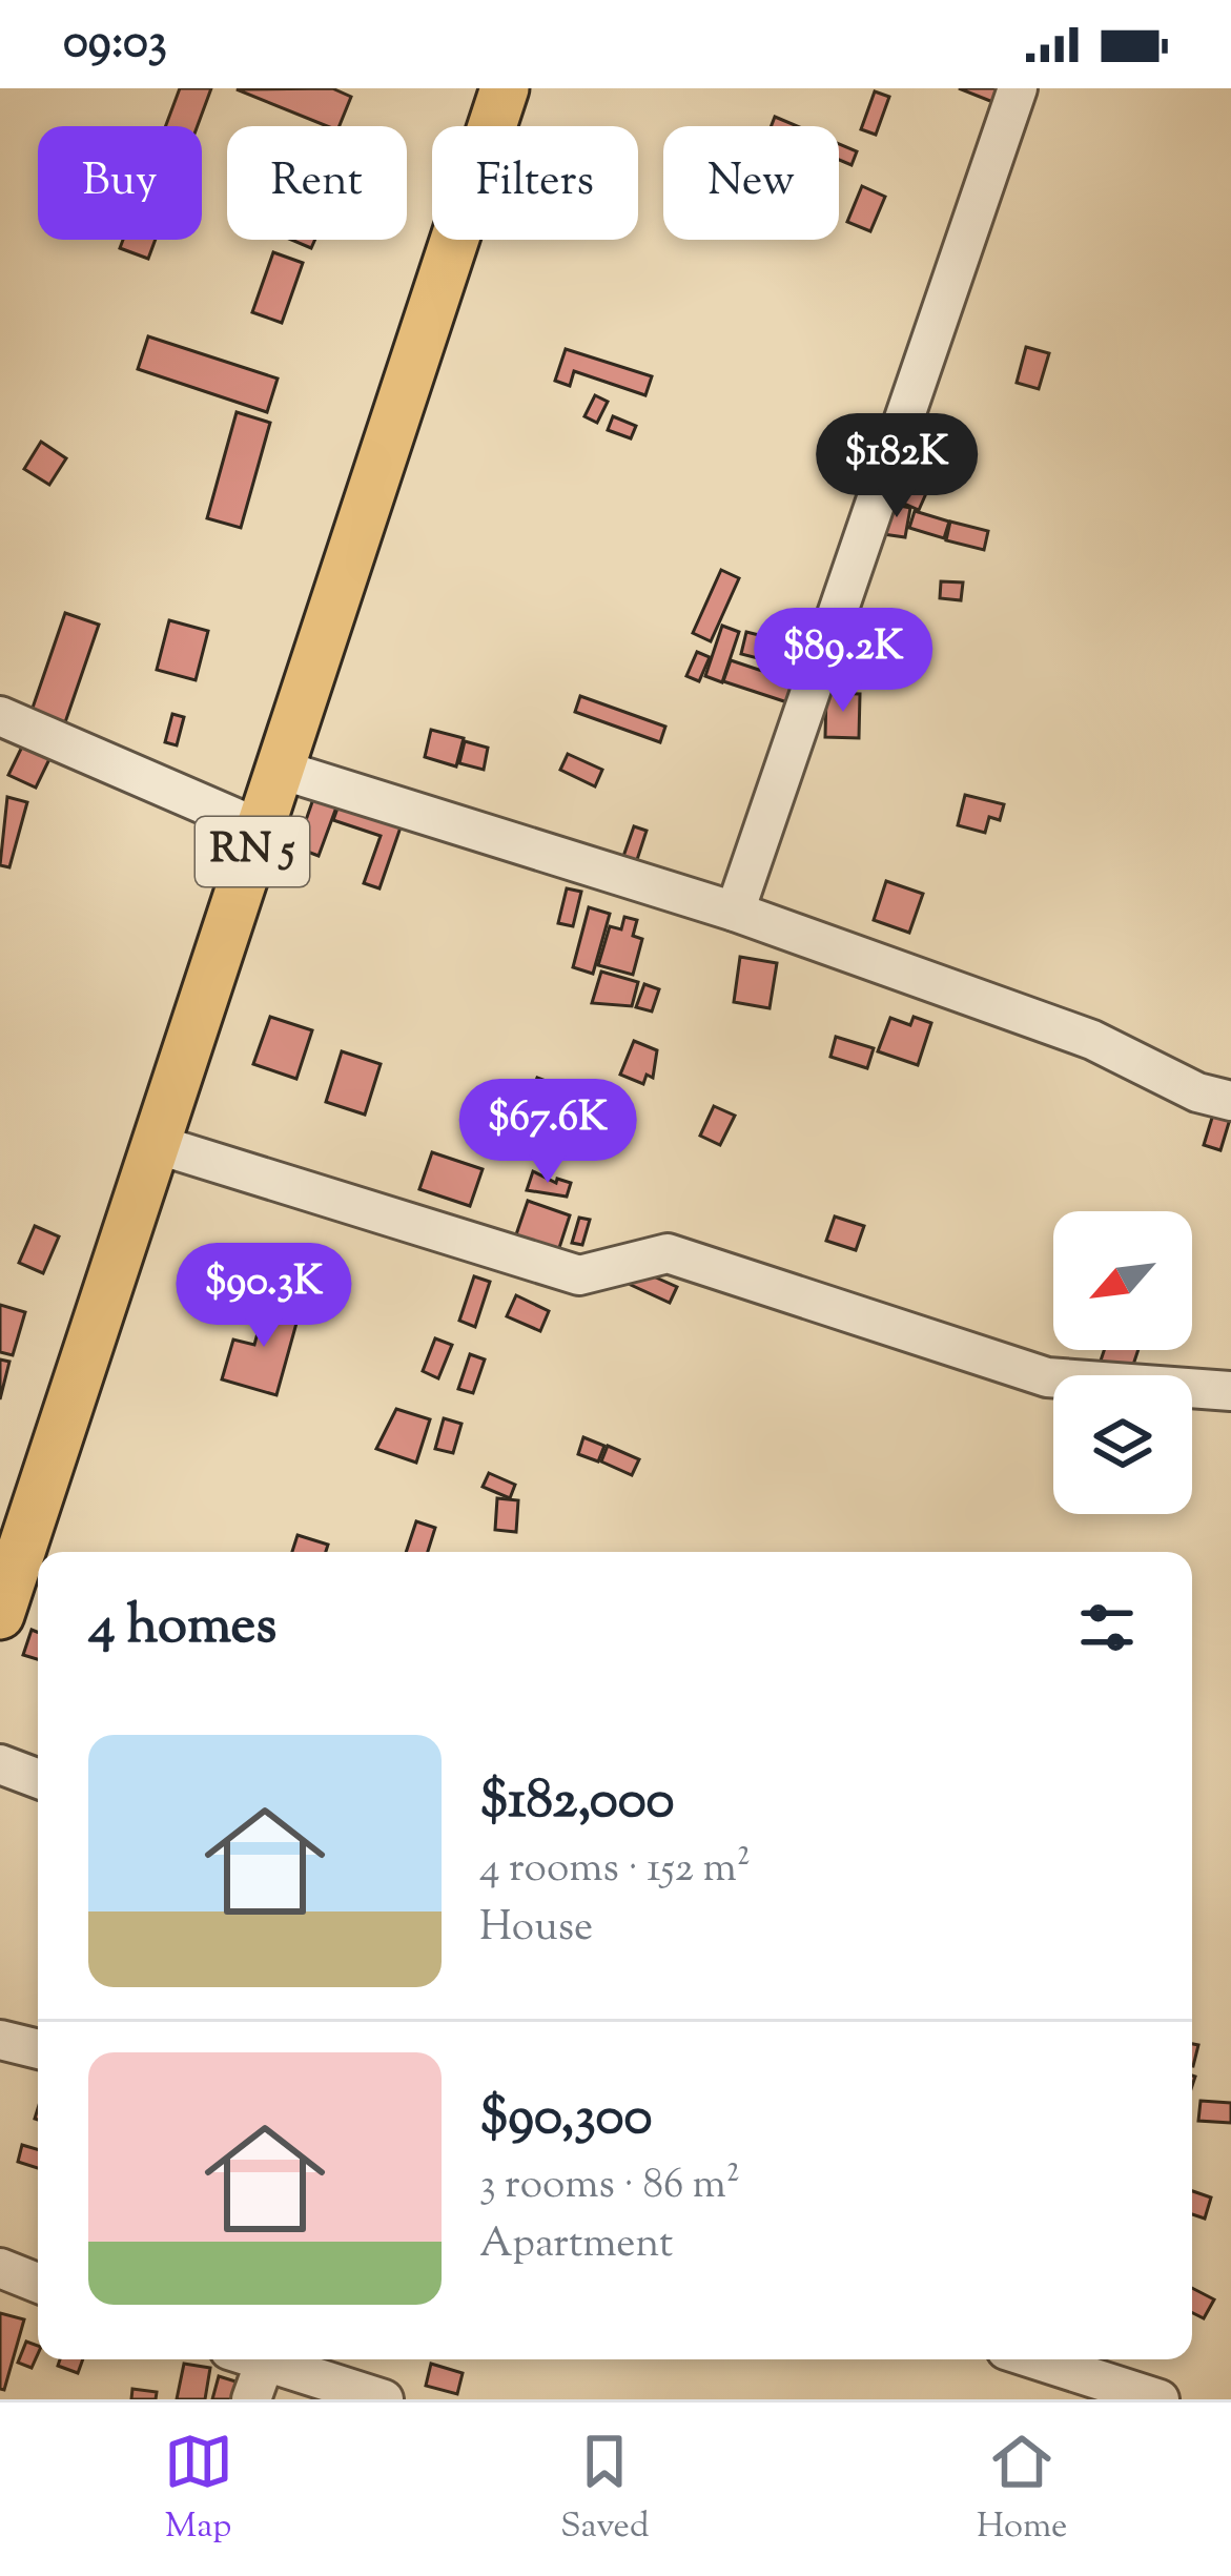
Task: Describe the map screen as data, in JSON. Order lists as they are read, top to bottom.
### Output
{
  "streets": {
    "main road": ["RN 5"]
  },
  "north": "bottom left",
  "page": {
    "status": "09:03",
    "chip": [
      "Buy",
      "Rent",
      "Filters",
      "New"
    ],
    "price": [
      "$182K",
      "$89.2K",
      "$67.6K",
      "$90.3K"
    ],
    "heading": "4 homes",
    "list": [
      {
        "name": "$182,000",
        "note": "4 rooms · 152 m² · House"
      },
      {
        "name": "$90,300",
        "note": "3 rooms · 86 m² · Apartment"
      }
    ],
    "tabs": ["Map", "Saved", "Home"]
  }
}
